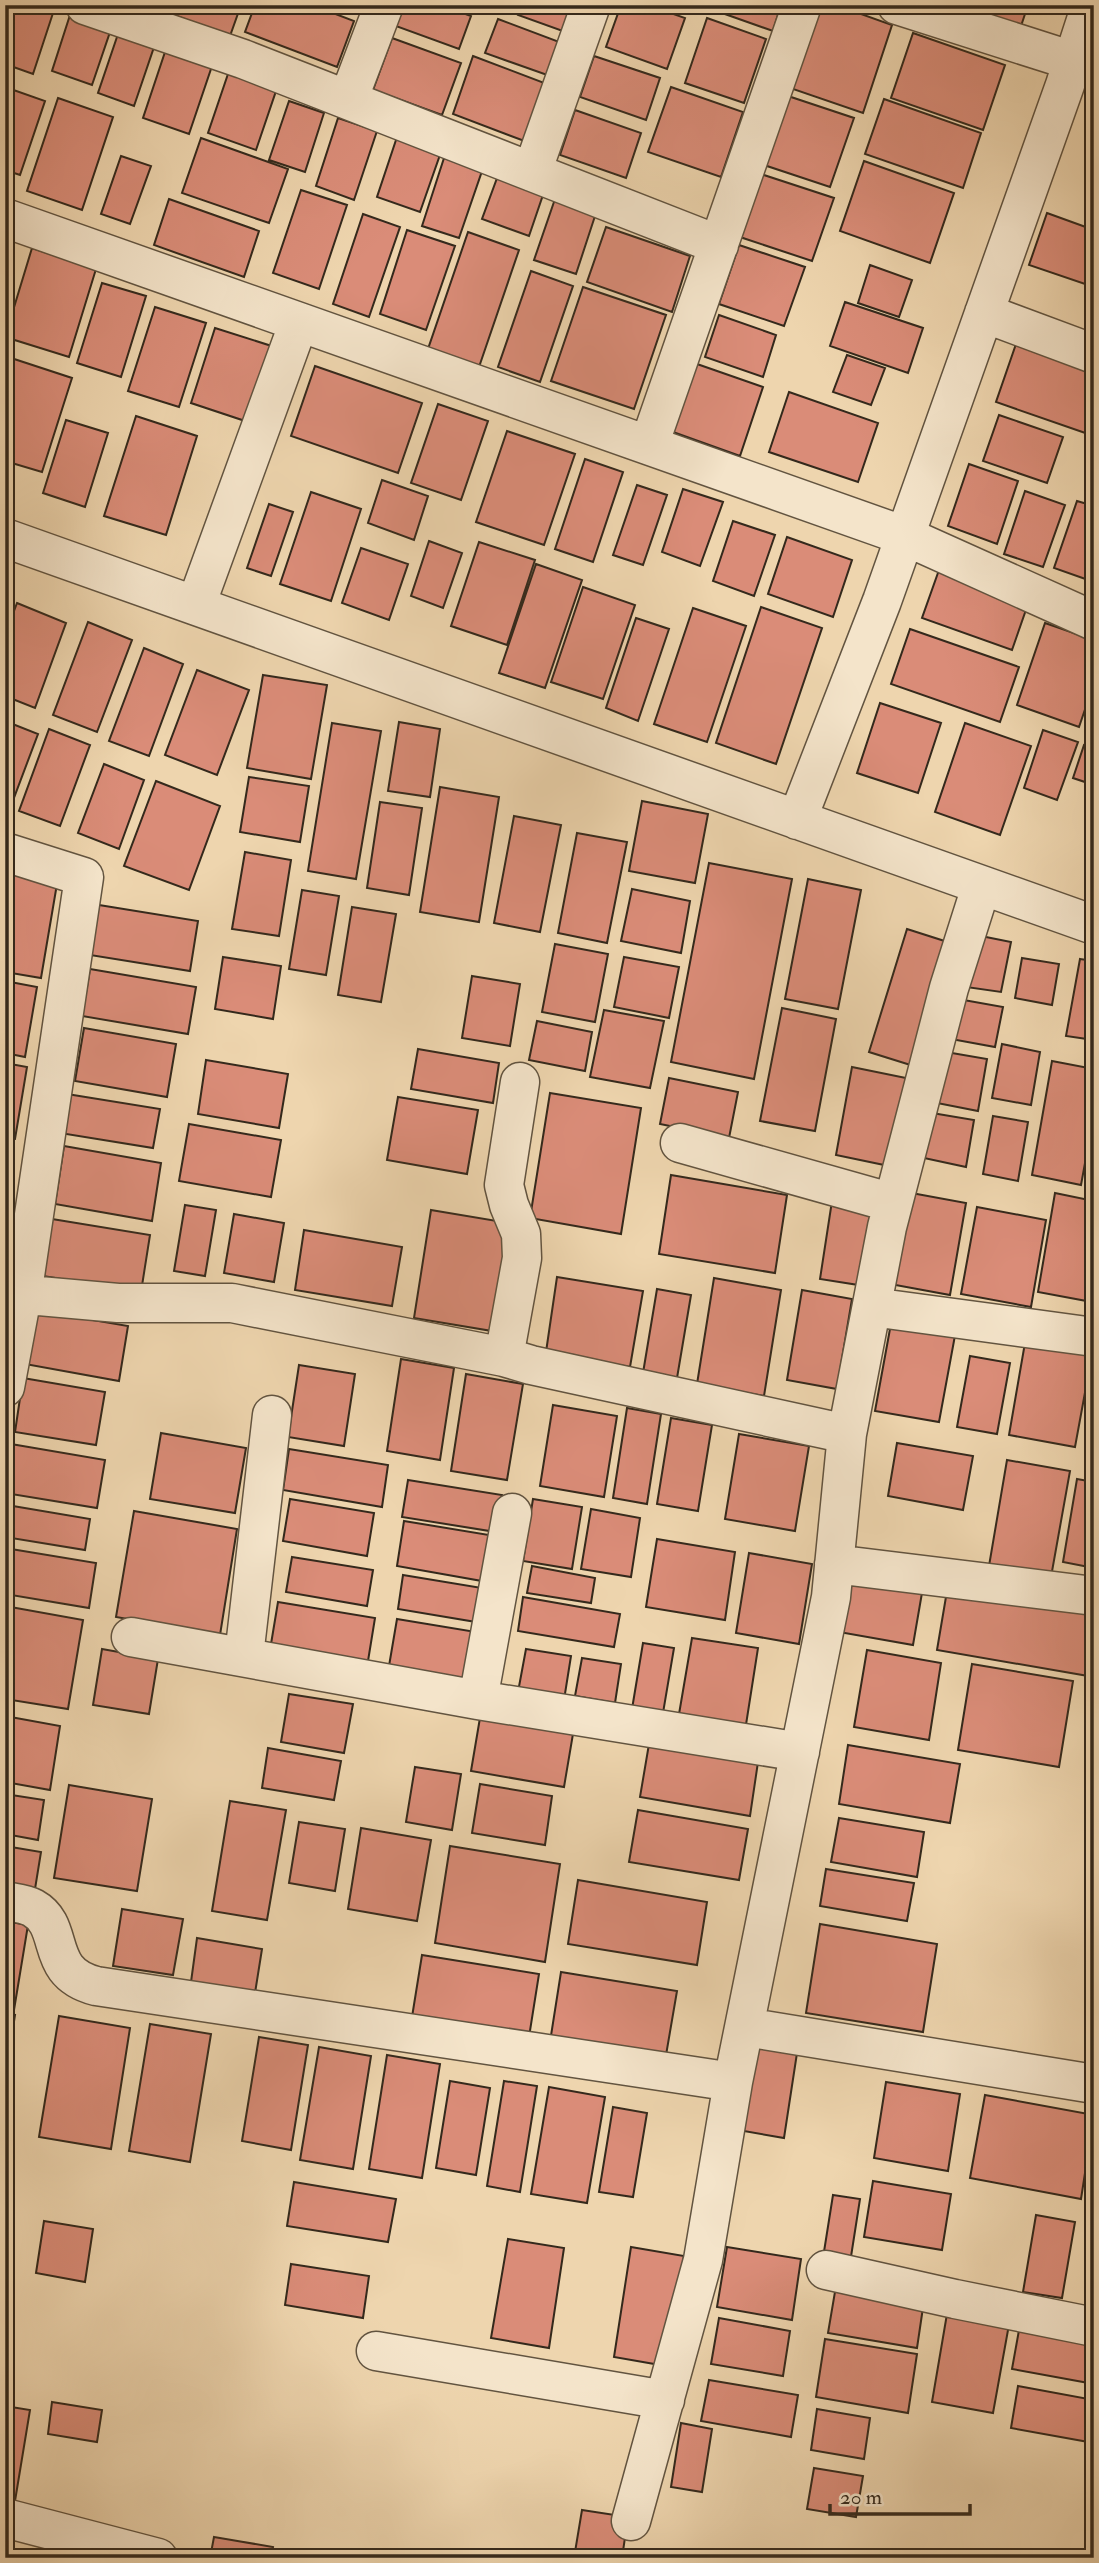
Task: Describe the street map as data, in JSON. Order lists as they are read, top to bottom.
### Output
{
  "scale_bar": "20 m"
}
